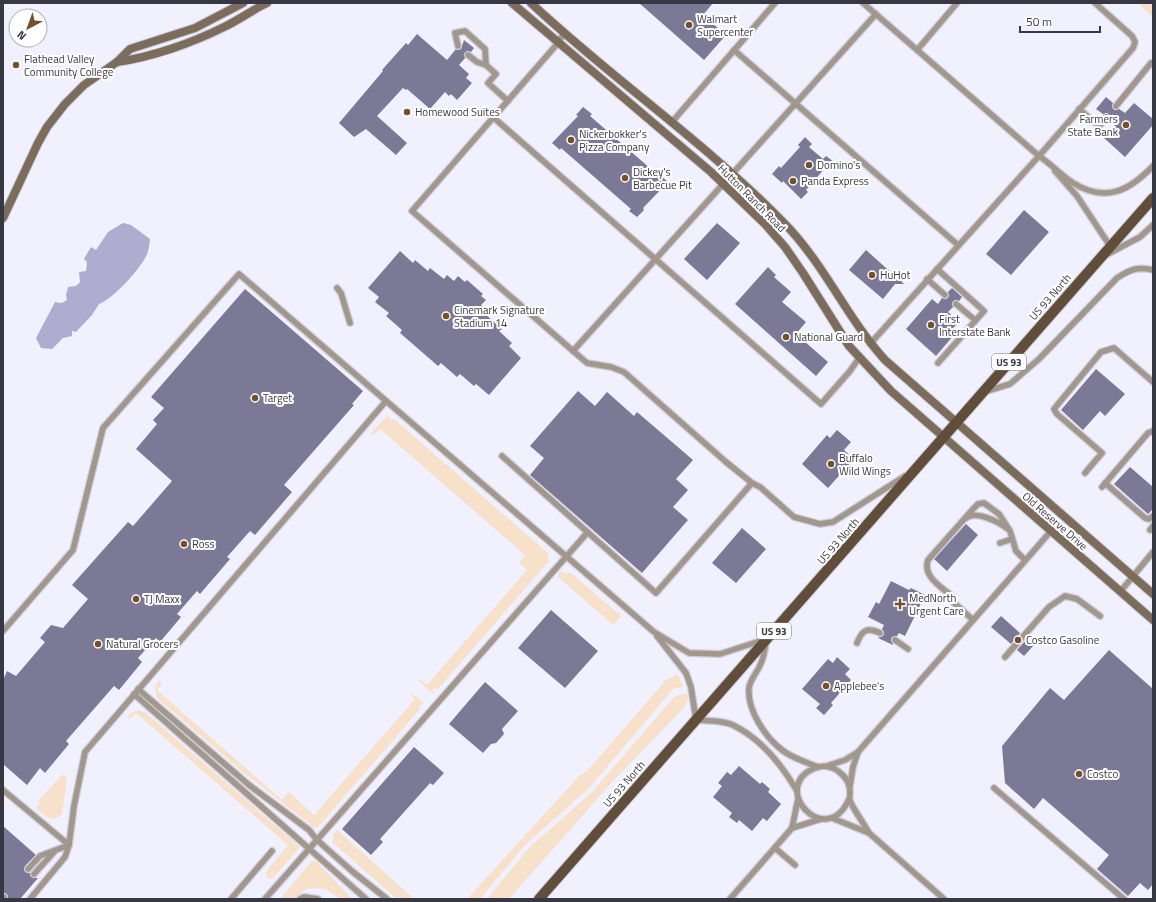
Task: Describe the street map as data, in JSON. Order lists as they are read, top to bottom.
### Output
{
  "streets": {
    "main road": [
      "Hutton Ranch Road",
      "US 93 North",
      "US 93",
      "Old Reserve Drive"
    ]
  },
  "crossings": [
    ["Hutton Ranch Road", "US 93 North"],
    ["Hutton Ranch Road", "Old Reserve Drive"],
    ["US 93 North", "Old Reserve Drive"]
  ],
  "places": {
    "other": [
      "Walmart Supercenter",
      "Flathead Valley Community College",
      "Homewood Suites",
      "Farmers State Bank",
      "Nickerbokker's Pizza Company",
      "Domino's",
      "Dickey's Barbecue Pit",
      "Panda Express",
      "HuHot",
      "Cinemark Signature Stadium 14",
      "First Interstate Bank",
      "National Guard",
      "Target",
      "Buffalo Wild Wings",
      "Ross",
      "TJ Maxx",
      "Costco Gasoline",
      "Natural Grocers",
      "Applebee's",
      "Costco"
    ],
    "health": ["MedNorth Urgent Care"]
  },
  "scale_bar": "50 m",
  "north": "bottom left"
}
